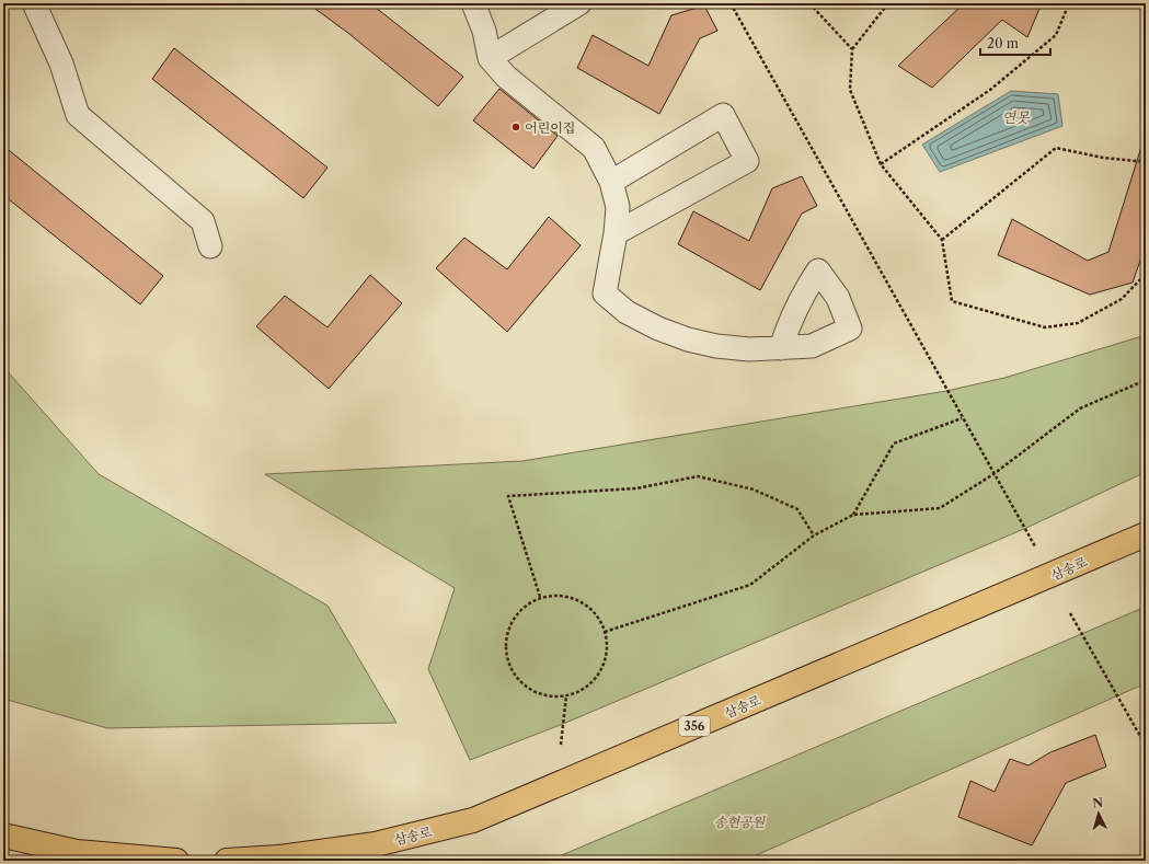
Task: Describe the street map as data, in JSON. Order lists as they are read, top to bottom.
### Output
{
  "streets": {
    "main road": ["삼송로", "356"]
  },
  "water": ["연못"],
  "parks": ["송현공원"],
  "places": ["어린이집"],
  "scale_bar": "20 m",
  "north": "top"
}
